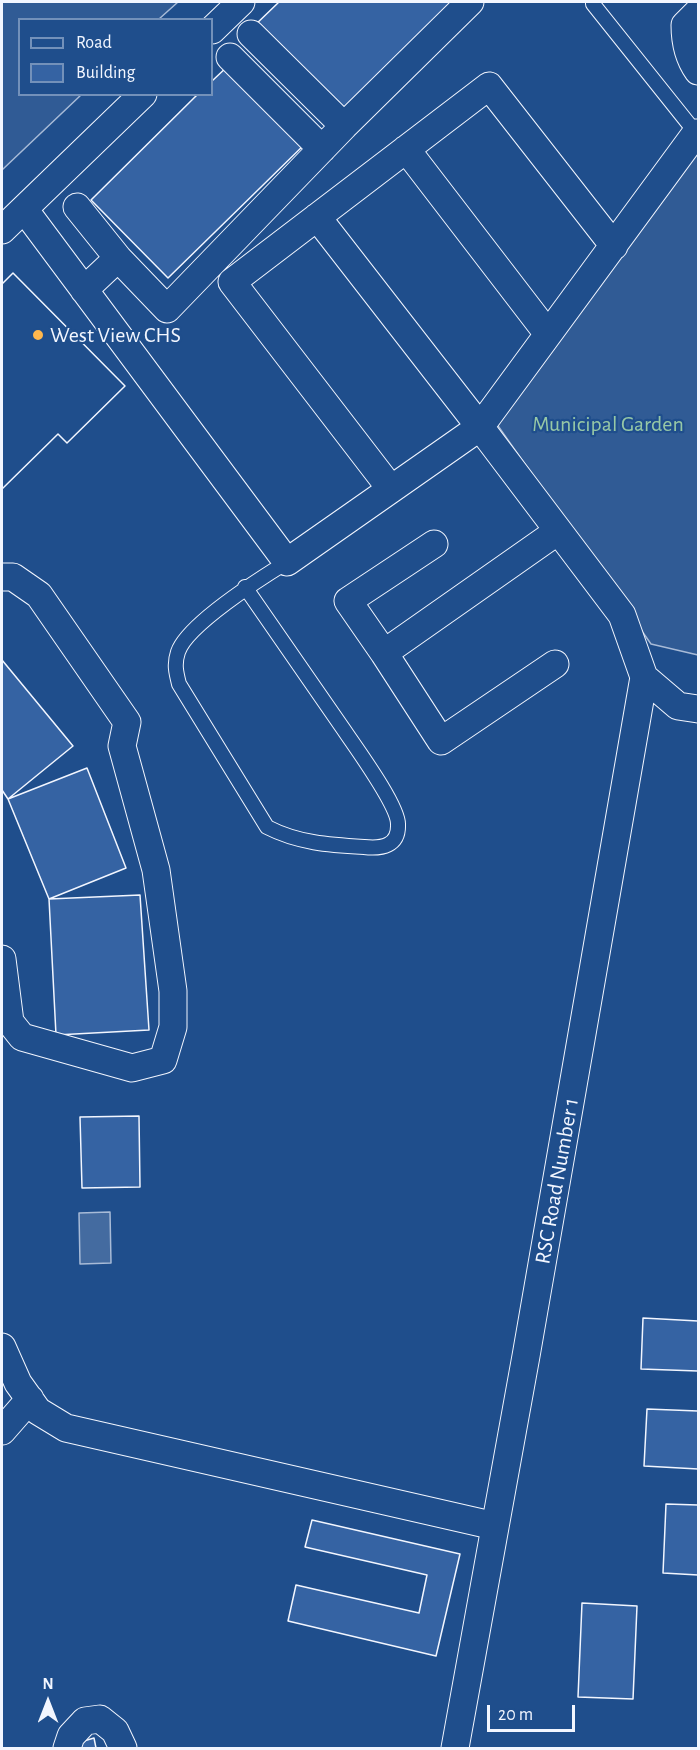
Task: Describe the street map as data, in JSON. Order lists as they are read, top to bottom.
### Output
{
  "streets": {
    "street": ["RSC Road Number 1"]
  },
  "parks": ["Municipal Garden"],
  "places": ["West View CHS"],
  "legend": ["Road", "Building"],
  "scale_bar": "20 m",
  "north": "top"
}
